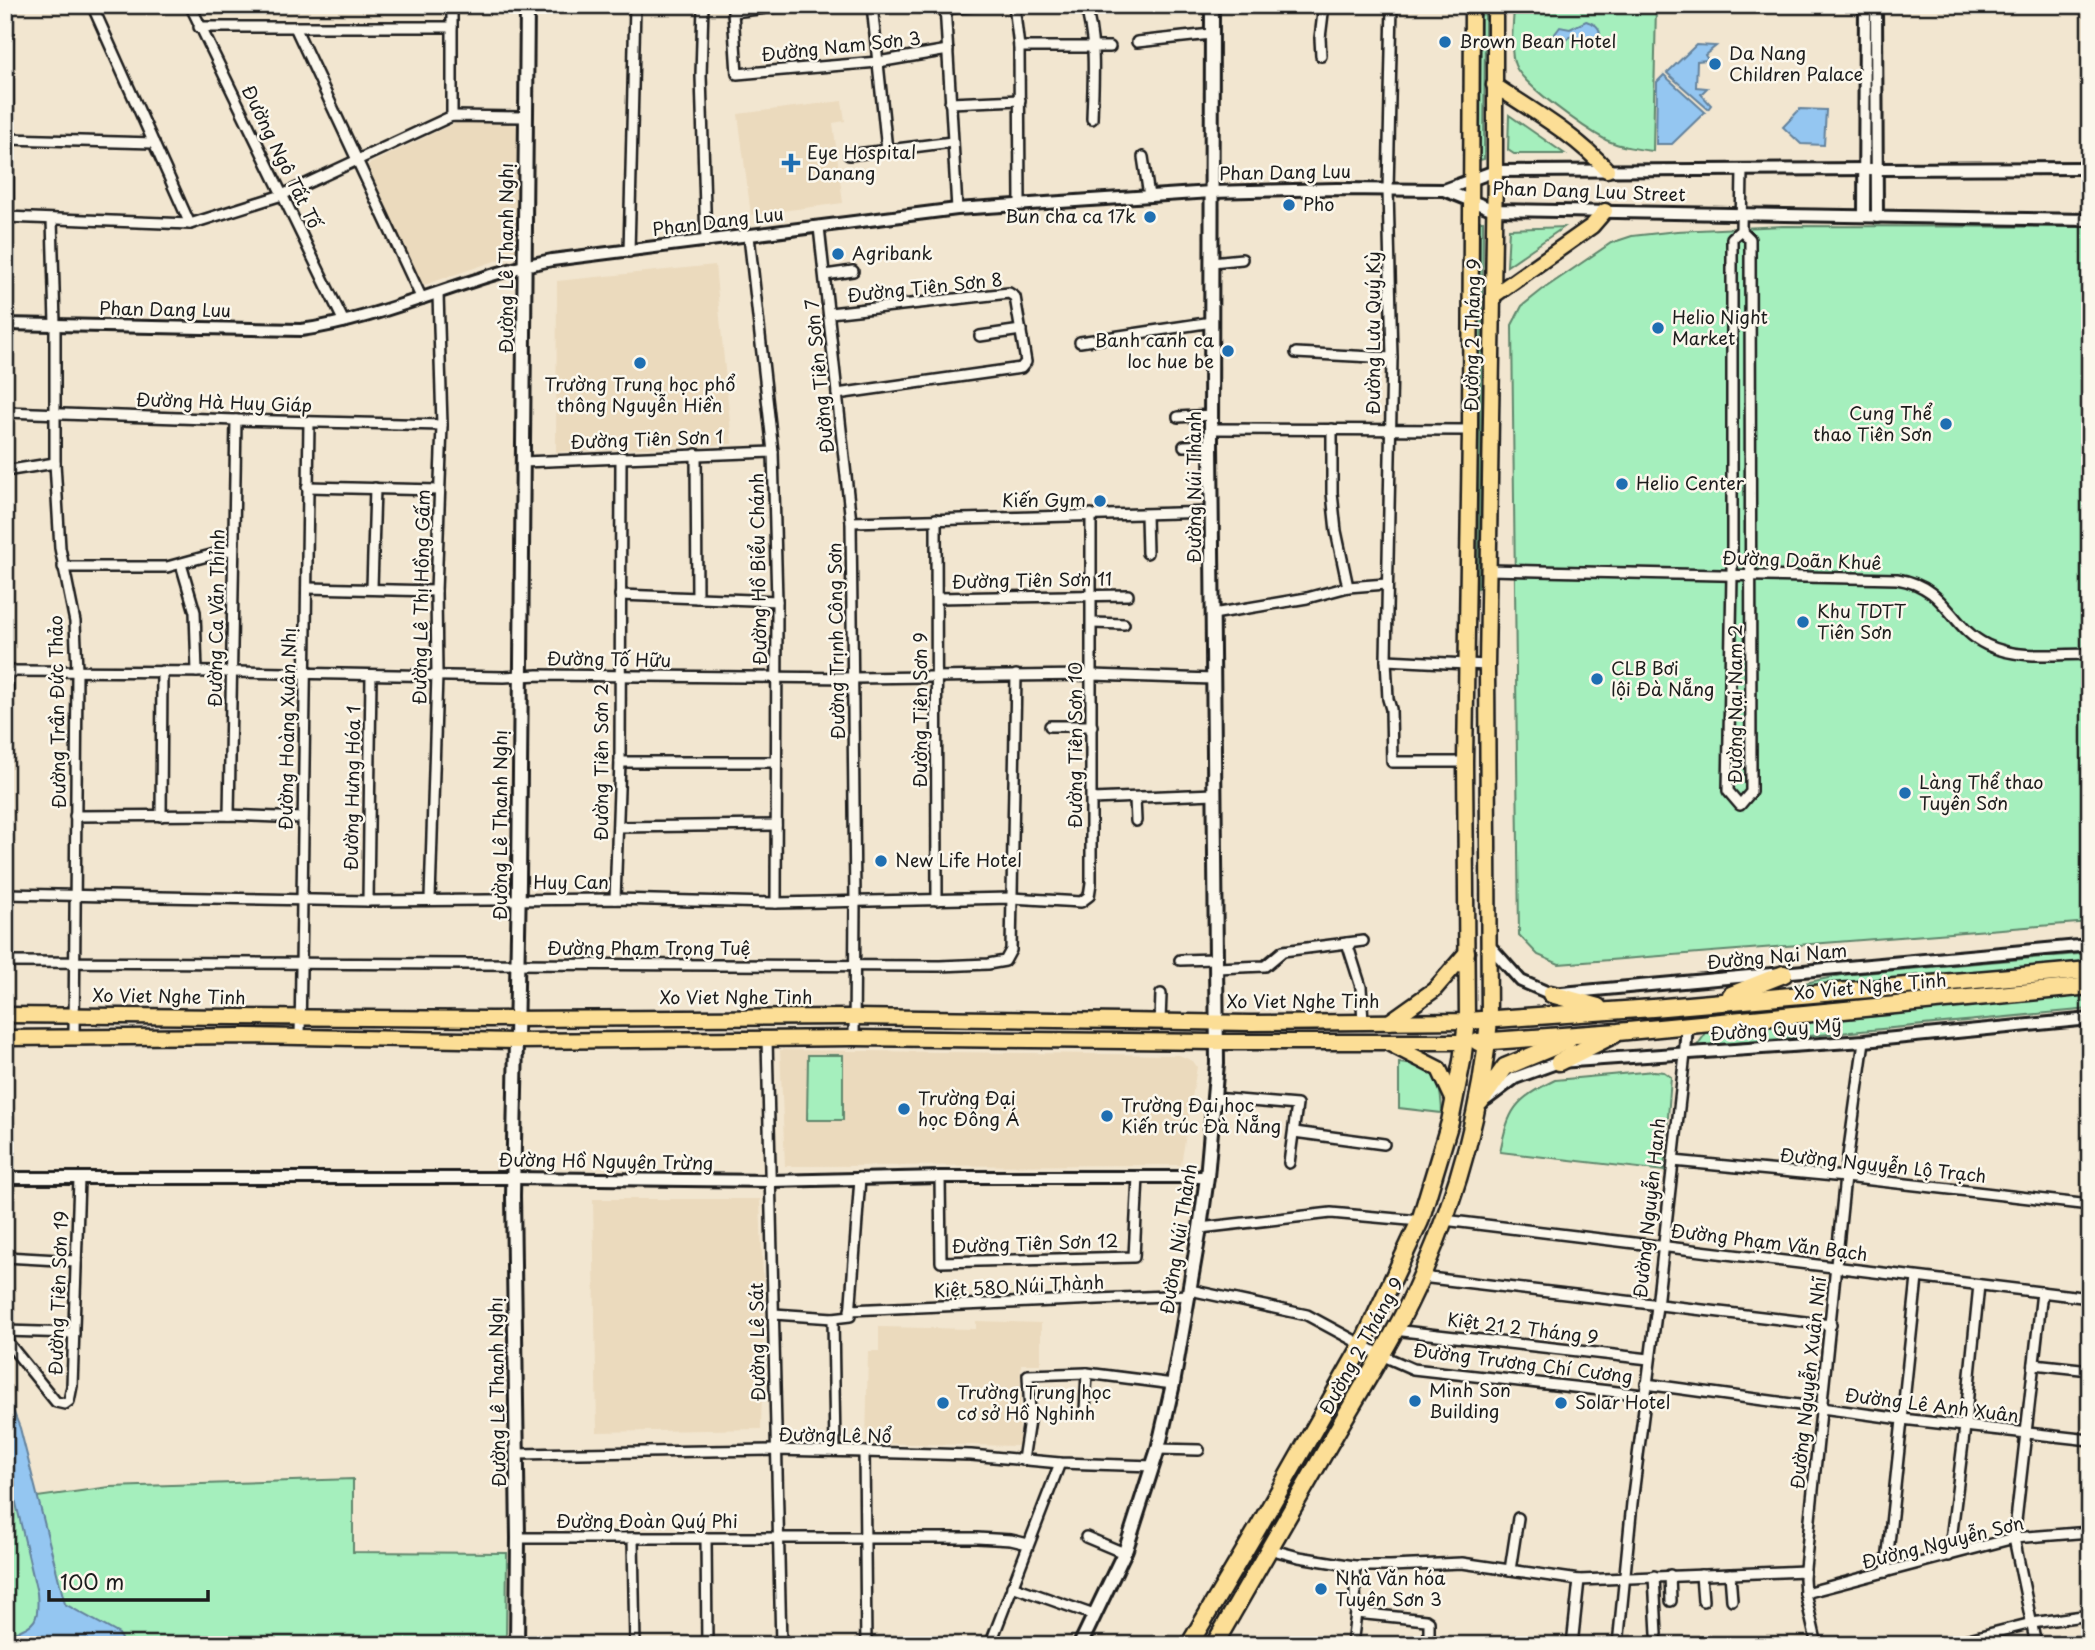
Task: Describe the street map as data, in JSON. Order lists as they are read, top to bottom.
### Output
{
  "streets": {
    "highway": ["Đường 2 Tháng 9", "Xo Viet Nghe Tinh"],
    "main road": ["Đường Lê Thanh Nghị", "Đường Núi Thành"],
    "street": [
      "Đường Nam Sơn 3",
      "Đường Ngô Tất Tố",
      "Phan Dang Luu",
      "Phan Dang Luu Street",
      "Đường Tiên Sơn 8",
      "Đường Lưu Quý Kỳ",
      "Đường Tiên Sơn 7",
      "Đường Hà Huy Giáp",
      "Đường Tiên Sơn 1",
      "Đường Doãn Khuê",
      "Đường Hồ Biểu Chánh",
      "Đường Tiên Sơn 11",
      "Đường Lê Thị Hồng Gấm",
      "Đường Ca Văn Thỉnh",
      "Đường Trịnh Công Sơn",
      "Đường Tố Hữu",
      "Đường Nại Nam 2",
      "Đường Tiên Sơn 9",
      "Đường Trần Đức Thảo",
      "Đường Hoàng Xuân Nhị",
      "Đường Tiên Sơn 10",
      "Đường Tiên Sơn 2",
      "Đường Hưng Hóa 1",
      "Huy Can",
      "Đường Phạm Trọng Tuệ",
      "Đường Nại Nam",
      "Đường Quy Mỹ",
      "Đường Hồ Nguyên Trừng",
      "Đường Nguyễn Lộ Trạch",
      "Đường Nguyễn Hanh",
      "Đường Phạm Văn Bạch",
      "Đường Tiên Sơn 12",
      "Kiệt 580 Núi Thành",
      "Đường Tiên Sơn 19",
      "Kiệt 21 2 Tháng 9",
      "Đường Lê Sát",
      "Đường Trương Chí Cương",
      "Đường Nguyễn Xuân Nhĩ",
      "Đường Lê Anh Xuân",
      "Đường Lê Nổ",
      "Đường Đoàn Quý Phi",
      "Đường Nguyễn Sơn"
    ]
  },
  "crossings": [
    ["Đường Ngô Tất Tố", "Phan Dang Luu"],
    ["Phan Dang Luu", "Phan Dang Luu Street"],
    ["Phan Dang Luu", "Đường Lê Thanh Nghị"],
    ["Phan Dang Luu", "Đường Lưu Quý Kỳ"],
    ["Phan Dang Luu", "Đường Tiên Sơn 7"],
    ["Phan Dang Luu", "Đường Núi Thành"],
    ["Phan Dang Luu", "Đường Hồ Biểu Chánh"],
    ["Phan Dang Luu", "Đường Lê Thị Hồng Gấm"],
    ["Phan Dang Luu", "Đường Trần Đức Thảo"],
    ["Phan Dang Luu Street", "Đường 2 Tháng 9"],
    ["Phan Dang Luu Street", "Đường Nại Nam 2"],
    ["Đường Lê Thanh Nghị", "Đường Tiên Sơn 1"],
    ["Đường Lê Thanh Nghị", "Đường Tố Hữu"],
    ["Đường Lê Thanh Nghị", "Huy Can"],
    ["Đường Lê Thanh Nghị", "Đường Phạm Trọng Tuệ"],
    ["Đường Lê Thanh Nghị", "Xo Viet Nghe Tinh"],
    ["Đường Lê Thanh Nghị", "Đường Hồ Nguyên Trừng"],
    ["Đường Lê Thanh Nghị", "Đường Lê Nổ"],
    ["Đường Lê Thanh Nghị", "Đường Đoàn Quý Phi"],
    ["Đường Tiên Sơn 8", "Đường Tiên Sơn 7"],
    ["Đường Lưu Quý Kỳ", "Đường 2 Tháng 9"],
    ["Đường 2 Tháng 9", "Đường Doãn Khuê"],
    ["Đường 2 Tháng 9", "Đường Nại Nam"],
    ["Đường 2 Tháng 9", "Xo Viet Nghe Tinh"],
    ["Đường 2 Tháng 9", "Đường Quy Mỹ"],
    ["Đường 2 Tháng 9", "Đường Phạm Văn Bạch"],
    ["Đường 2 Tháng 9", "Kiệt 580 Núi Thành"],
    ["Đường 2 Tháng 9", "Kiệt 21 2 Tháng 9"],
    ["Đường 2 Tháng 9", "Đường Trương Chí Cương"],
    ["Đường Tiên Sơn 7", "Đường Trịnh Công Sơn"],
    ["Đường Hà Huy Giáp", "Đường Lê Thị Hồng Gấm"],
    ["Đường Hà Huy Giáp", "Đường Ca Văn Thỉnh"],
    ["Đường Hà Huy Giáp", "Đường Trần Đức Thảo"],
    ["Đường Hà Huy Giáp", "Đường Hoàng Xuân Nhị"],
    ["Đường Tiên Sơn 1", "Đường Hồ Biểu Chánh"],
    ["Đường Tiên Sơn 1", "Đường Tiên Sơn 2"],
    ["Đường Núi Thành", "Đường Trịnh Công Sơn"],
    ["Đường Núi Thành", "Đường Tố Hữu"],
    ["Đường Núi Thành", "Xo Viet Nghe Tinh"],
    ["Đường Núi Thành", "Đường Hồ Nguyên Trừng"],
    ["Đường Núi Thành", "Kiệt 580 Núi Thành"],
    ["Đường Núi Thành", "Đường Lê Nổ"],
    ["Đường Doãn Khuê", "Đường Nại Nam 2"],
    ["Đường Hồ Biểu Chánh", "Đường Tố Hữu"],
    ["Đường Hồ Biểu Chánh", "Huy Can"],
    ["Đường Tiên Sơn 11", "Đường Tiên Sơn 9"],
    ["Đường Tiên Sơn 11", "Đường Tiên Sơn 10"],
    ["Đường Lê Thị Hồng Gấm", "Đường Tố Hữu"],
    ["Đường Lê Thị Hồng Gấm", "Huy Can"],
    ["Đường Ca Văn Thỉnh", "Đường Tố Hữu"],
    ["Đường Trịnh Công Sơn", "Đường Tố Hữu"],
    ["Đường Trịnh Công Sơn", "Đường Tiên Sơn 9"],
    ["Đường Trịnh Công Sơn", "Đường Tiên Sơn 10"],
    ["Đường Trịnh Công Sơn", "Huy Can"],
    ["Đường Trịnh Công Sơn", "Đường Phạm Trọng Tuệ"],
    ["Đường Trịnh Công Sơn", "Xo Viet Nghe Tinh"],
    ["Đường Tố Hữu", "Đường Tiên Sơn 9"],
    ["Đường Tố Hữu", "Đường Trần Đức Thảo"],
    ["Đường Tố Hữu", "Đường Hoàng Xuân Nhị"],
    ["Đường Tố Hữu", "Đường Tiên Sơn 10"],
    ["Đường Tố Hữu", "Đường Tiên Sơn 2"],
    ["Đường Tố Hữu", "Đường Hưng Hóa 1"],
    ["Đường Tố Hữu", "Đường Phạm Trọng Tuệ"],
    ["Đường Tiên Sơn 9", "Huy Can"],
    ["Đường Trần Đức Thảo", "Huy Can"],
    ["Đường Trần Đức Thảo", "Đường Phạm Trọng Tuệ"],
    ["Đường Trần Đức Thảo", "Xo Viet Nghe Tinh"],
    ["Đường Hoàng Xuân Nhị", "Huy Can"],
    ["Đường Hoàng Xuân Nhị", "Đường Phạm Trọng Tuệ"],
    ["Đường Hoàng Xuân Nhị", "Xo Viet Nghe Tinh"],
    ["Đường Tiên Sơn 10", "Huy Can"],
    ["Đường Tiên Sơn 10", "Đường Phạm Trọng Tuệ"],
    ["Đường Tiên Sơn 2", "Huy Can"],
    ["Đường Hưng Hóa 1", "Huy Can"],
    ["Huy Can", "Đường Phạm Trọng Tuệ"],
    ["Xo Viet Nghe Tinh", "Đường Nguyễn Hanh"],
    ["Đường Quy Mỹ", "Đường Nguyễn Hanh"],
    ["Đường Quy Mỹ", "Đường Nguyễn Xuân Nhĩ"],
    ["Đường Hồ Nguyên Trừng", "Đường Tiên Sơn 12"],
    ["Đường Hồ Nguyên Trừng", "Đường Tiên Sơn 19"],
    ["Đường Hồ Nguyên Trừng", "Đường Lê Sát"],
    ["Đường Nguyễn Lộ Trạch", "Đường Nguyễn Hanh"],
    ["Đường Nguyễn Lộ Trạch", "Đường Nguyễn Xuân Nhĩ"],
    ["Đường Nguyễn Hanh", "Đường Phạm Văn Bạch"],
    ["Đường Nguyễn Hanh", "Kiệt 21 2 Tháng 9"],
    ["Đường Nguyễn Hanh", "Đường Trương Chí Cương"],
    ["Đường Nguyễn Hanh", "Đường Lê Anh Xuân"],
    ["Đường Phạm Văn Bạch", "Đường Nguyễn Xuân Nhĩ"],
    ["Kiệt 580 Núi Thành", "Đường Trương Chí Cương"],
    ["Đường Lê Sát", "Đường Lê Nổ"],
    ["Đường Lê Sát", "Đường Đoàn Quý Phi"],
    ["Đường Nguyễn Xuân Nhĩ", "Đường Lê Anh Xuân"],
    ["Đường Nguyễn Xuân Nhĩ", "Đường Nguyễn Sơn"]
  ],
  "places": {
    "other": [
      "Brown Bean Hotel",
      "Da Nang Children Palace",
      "Pho",
      "Bun cha ca 17k",
      "Agribank",
      "Helio Night Market",
      "Banh canh ca loc hue be",
      "Trường Trung học phổ thông Nguyễn Hiền",
      "Cung Thể thao Tiên Sơn",
      "Helio Center",
      "Kiến Gym",
      "Khu TDTT Tiên Sơn",
      "CLB Bơi lội Đà Nẵng",
      "Làng Thể thao Tuyên Sơn",
      "New Life Hotel",
      "Trường Đại học Đông Á",
      "Trường Đại học Kiến trúc Đà Nẵng",
      "Minh Son Building",
      "Trường Trung học cơ sở Hồ Nghinh",
      "Solar Hotel",
      "Nhà Văn hóa Tuyên Sơn 3"
    ],
    "health": ["Eye Hospital Danang"]
  },
  "scale_bar": "100 m"
}
